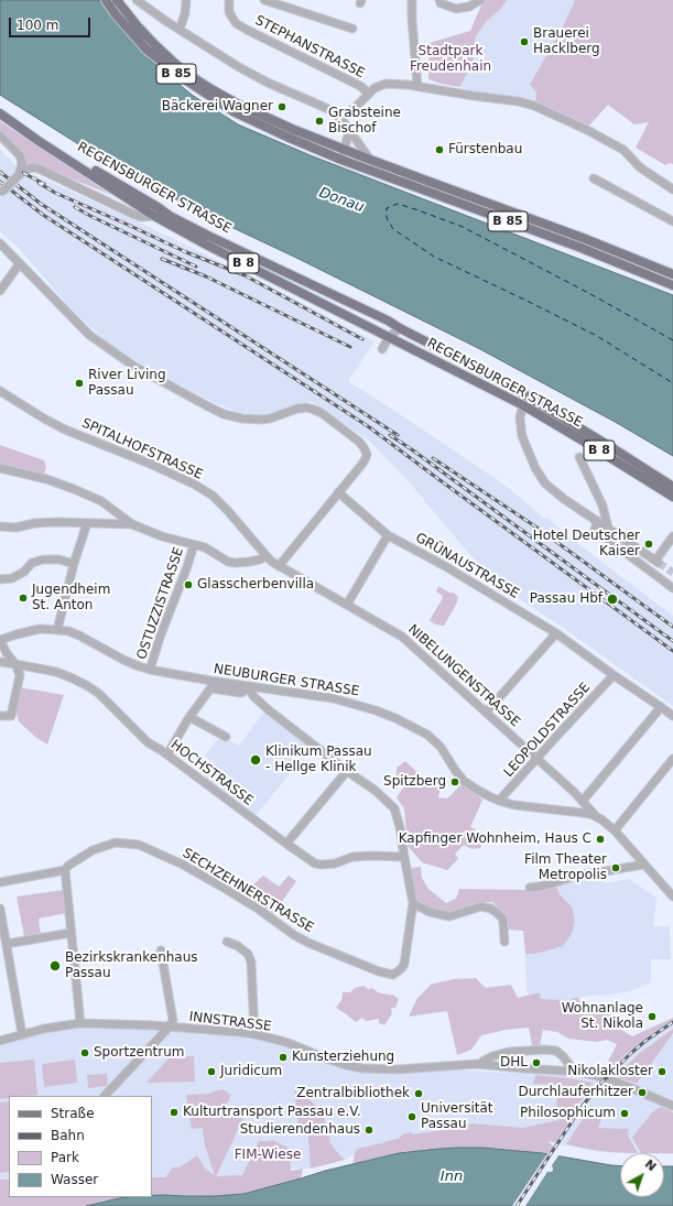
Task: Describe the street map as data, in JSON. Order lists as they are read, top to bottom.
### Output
{
  "streets": {
    "main road": ["B 85", "REGENSBURGER STRASSE", "B 8"],
    "street": [
      "STEPHANSTRASSE",
      "SPITALHOFSTRASSE",
      "GRÜNAUSTRASSE",
      "OSTUZZISTRASSE",
      "NIBELUNGENSTRASSE",
      "NEUBURGER STRASSE",
      "LEOPOLDSTRASSE",
      "HOCHSTRASSE",
      "SECHZEHNERSTRASSE",
      "INNSTRASSE"
    ]
  },
  "crossings": [
    ["REGENSBURGER STRASSE", "B 8"],
    ["SPITALHOFSTRASSE", "NIBELUNGENSTRASSE"],
    ["GRÜNAUSTRASSE", "LEOPOLDSTRASSE"],
    ["OSTUZZISTRASSE", "NEUBURGER STRASSE"],
    ["NIBELUNGENSTRASSE", "NEUBURGER STRASSE"],
    ["NIBELUNGENSTRASSE", "LEOPOLDSTRASSE"],
    ["NEUBURGER STRASSE", "LEOPOLDSTRASSE"],
    ["NEUBURGER STRASSE", "SECHZEHNERSTRASSE"],
    ["HOCHSTRASSE", "SECHZEHNERSTRASSE"]
  ],
  "water": ["Donau", "Inn"],
  "parks": ["Stadtpark Freudenhain", "FIM-Wiese"],
  "places": [
    "Brauerei Hacklberg",
    "Bäckerei Wagner",
    "Grabsteine Bischof",
    "Fürstenbau",
    "River Living Passau",
    "Hotel Deutscher Kaiser",
    "Glasscherbenvilla",
    "Jugendheim St. Anton",
    "Passau Hbf",
    "Klinikum Passau - Hellge Klinik",
    "Spitzberg",
    "Kapfinger Wohnheim, Haus C",
    "Film Theater Metropolis",
    "Bezirkskrankenhaus Passau",
    "Wohnanlage St. Nikola",
    "Sportzentrum",
    "Kunsterziehung",
    "DHL",
    "Juridicum",
    "Nikolakloster",
    "Durchlauferhitzer",
    "Zentralbibliothek",
    "Kulturtransport Passau e.V.",
    "Philosophicum",
    "Universität Passau",
    "Studierendenhaus"
  ],
  "legend": [
    "Straße",
    "Bahn",
    "Park",
    "Wasser"
  ],
  "scale_bar": "100 m",
  "north": "top right"
}
